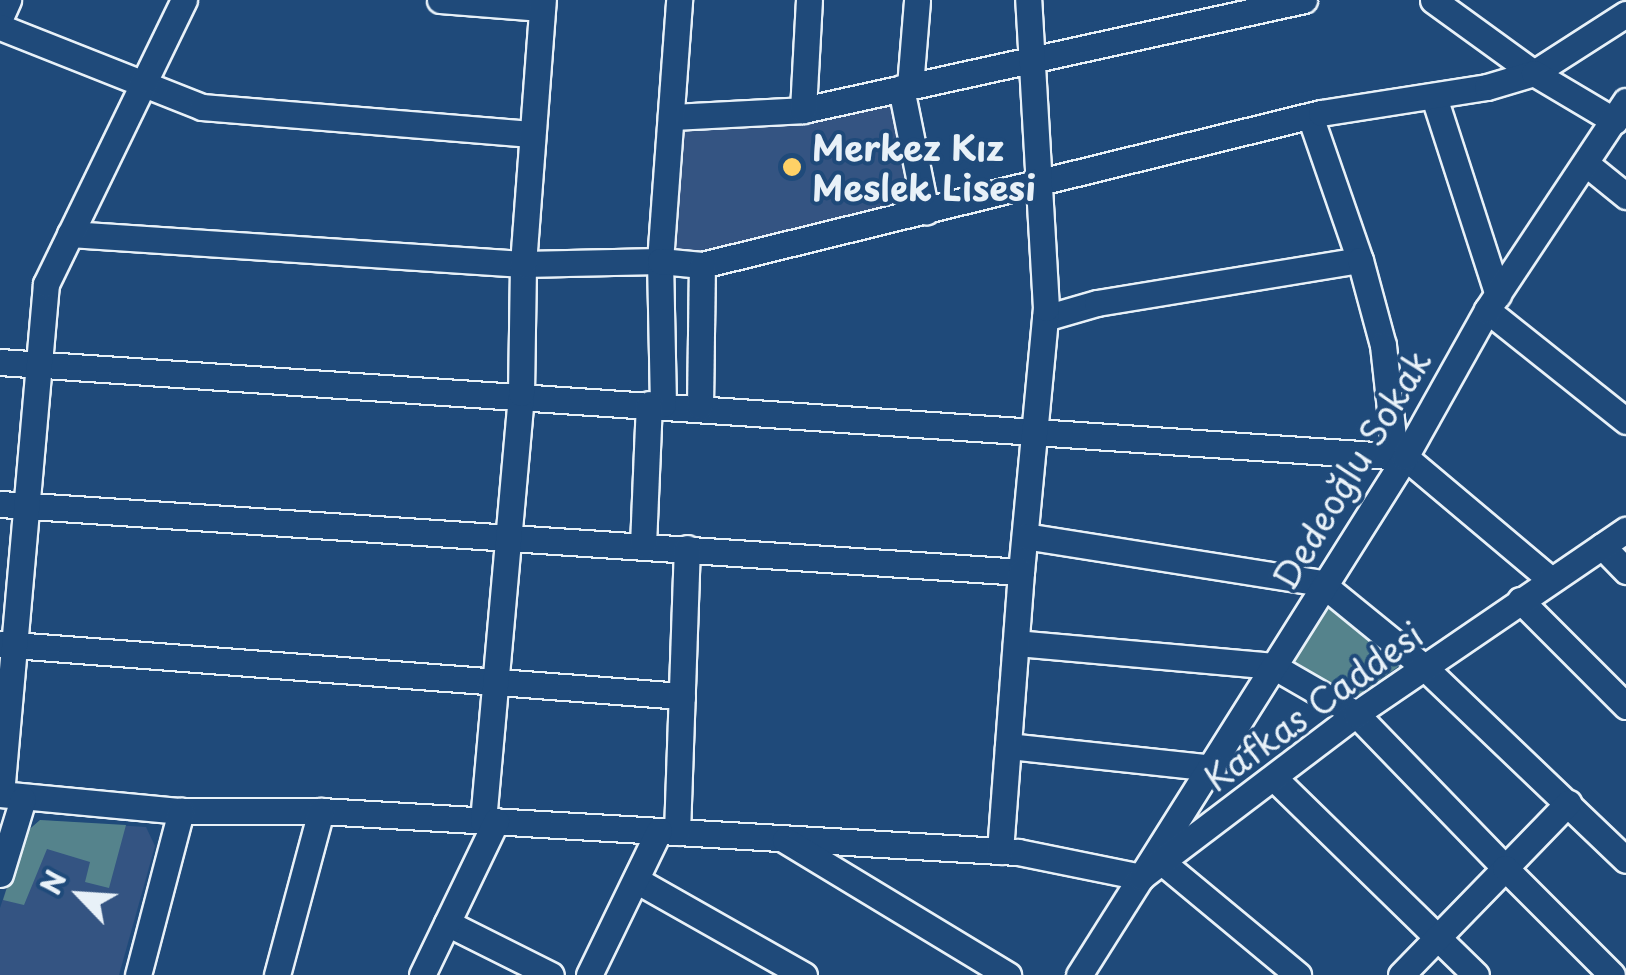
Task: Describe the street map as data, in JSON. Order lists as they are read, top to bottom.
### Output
{
  "streets": {
    "street": ["Dedeoğlu Sokak", "Kafkas Caddesi"]
  },
  "crossings": [
    ["Dedeoğlu Sokak", "Kafkas Caddesi"]
  ],
  "places": ["Merkez Kız Meslek Lisesi"],
  "north": "top left"
}
